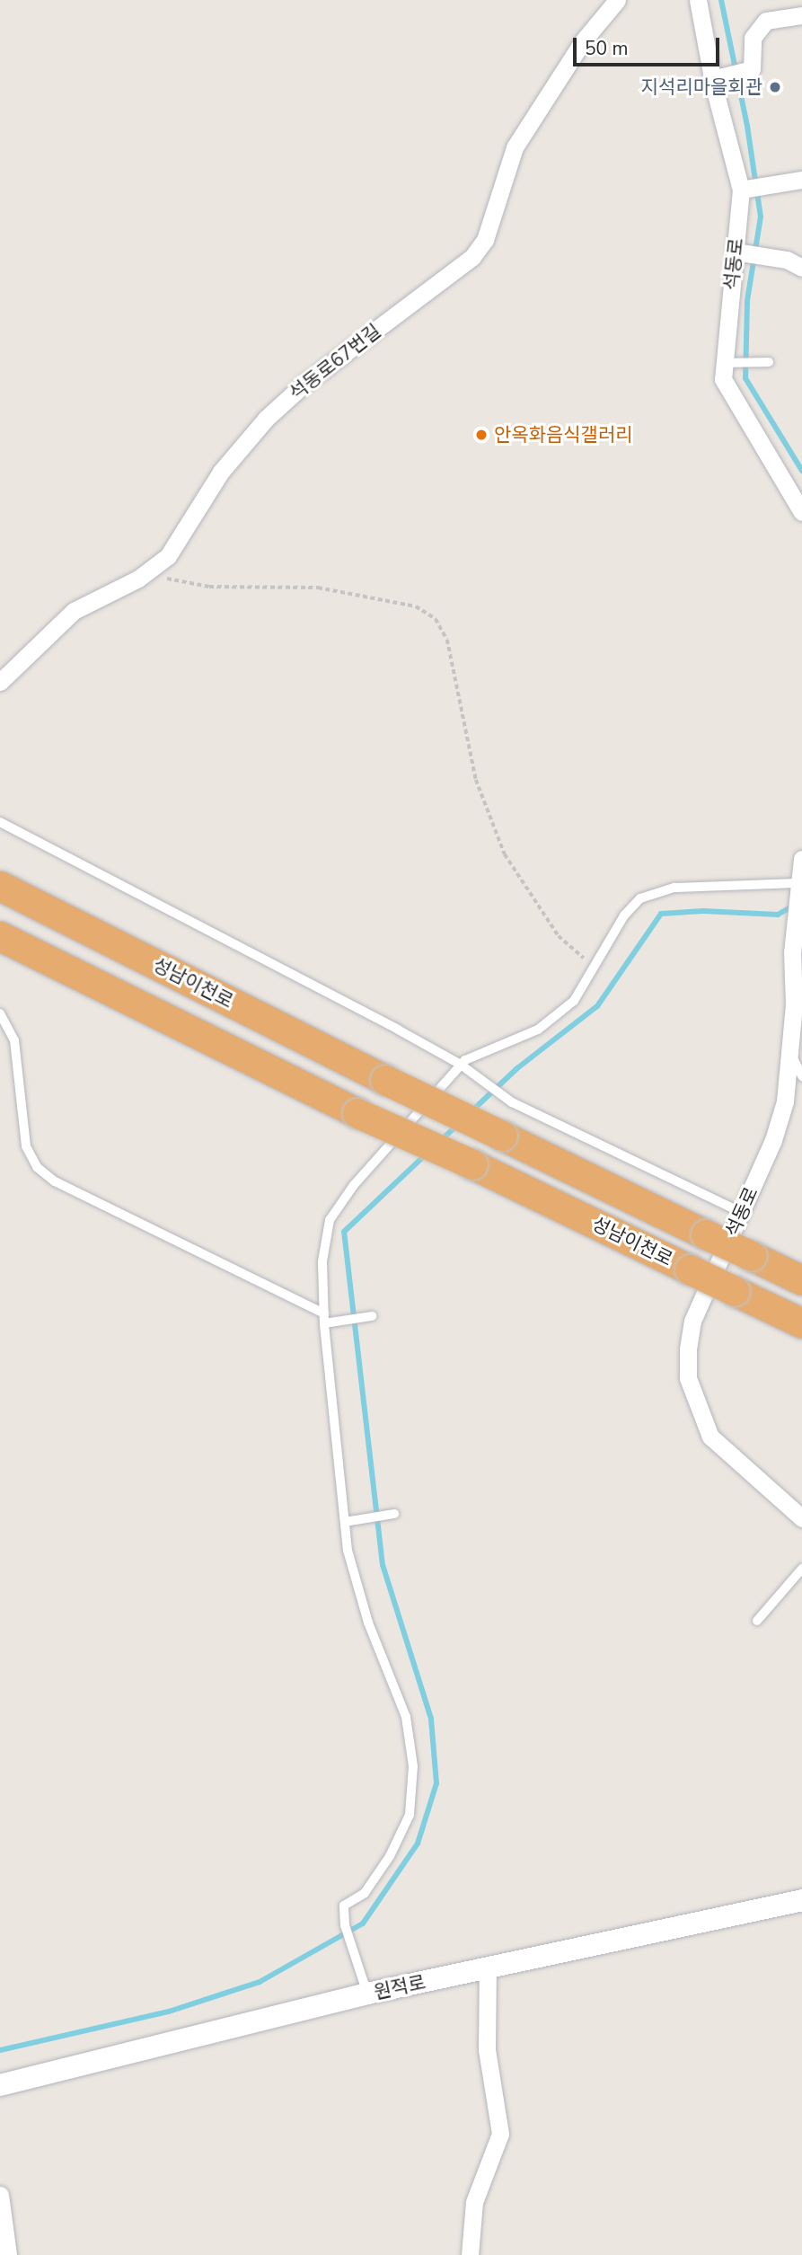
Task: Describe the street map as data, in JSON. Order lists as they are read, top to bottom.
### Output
{
  "streets": {
    "highway": ["성남이천로"],
    "street": ["석동로", "석동로67번길", "원적로"]
  },
  "places": ["지석리마을회관", "안옥화음식갤러리"],
  "scale_bar": "50 m"
}
